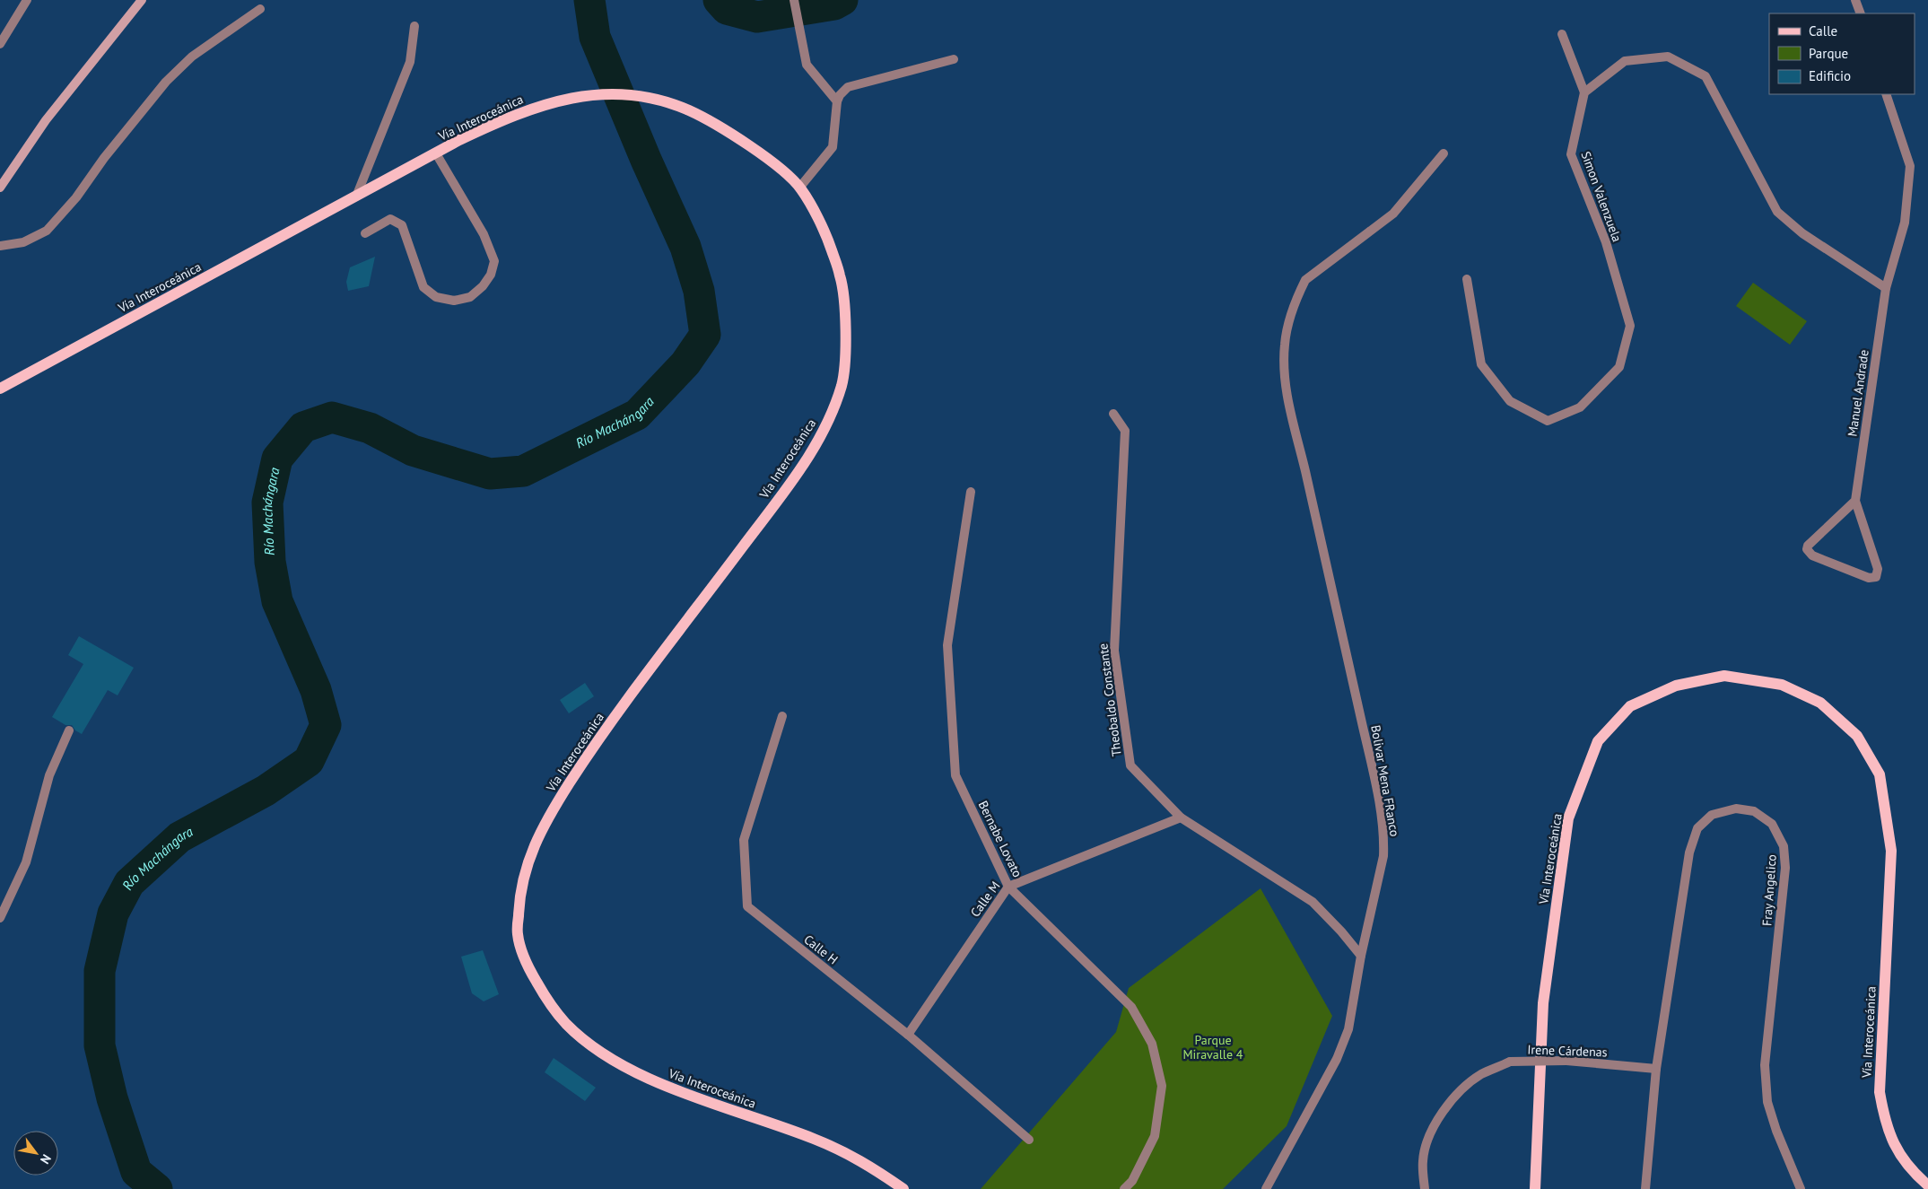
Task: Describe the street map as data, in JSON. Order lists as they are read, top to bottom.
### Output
{
  "streets": {
    "main road": ["Vía Interoceánica"],
    "street": [
      "Simon Valenzuela",
      "Manuel Andrade",
      "Theobaldo Constante",
      "Bolivar Mena FRanco",
      "Bernabe Lovato",
      "Fray Angelico",
      "Calle M",
      "Calle H",
      "Irene Cárdenas"
    ]
  },
  "crossings": [
    ["Theobaldo Constante", "Bolivar Mena FRanco"],
    ["Theobaldo Constante", "Calle M"],
    ["Bernabe Lovato", "Calle M"],
    ["Fray Angelico", "Irene Cárdenas"],
    ["Calle M", "Calle H"]
  ],
  "water": ["Río Machángara"],
  "parks": ["Parque Miravalle 4"],
  "legend": ["Calle", "Parque", "Edificio"],
  "north": "bottom right"
}
